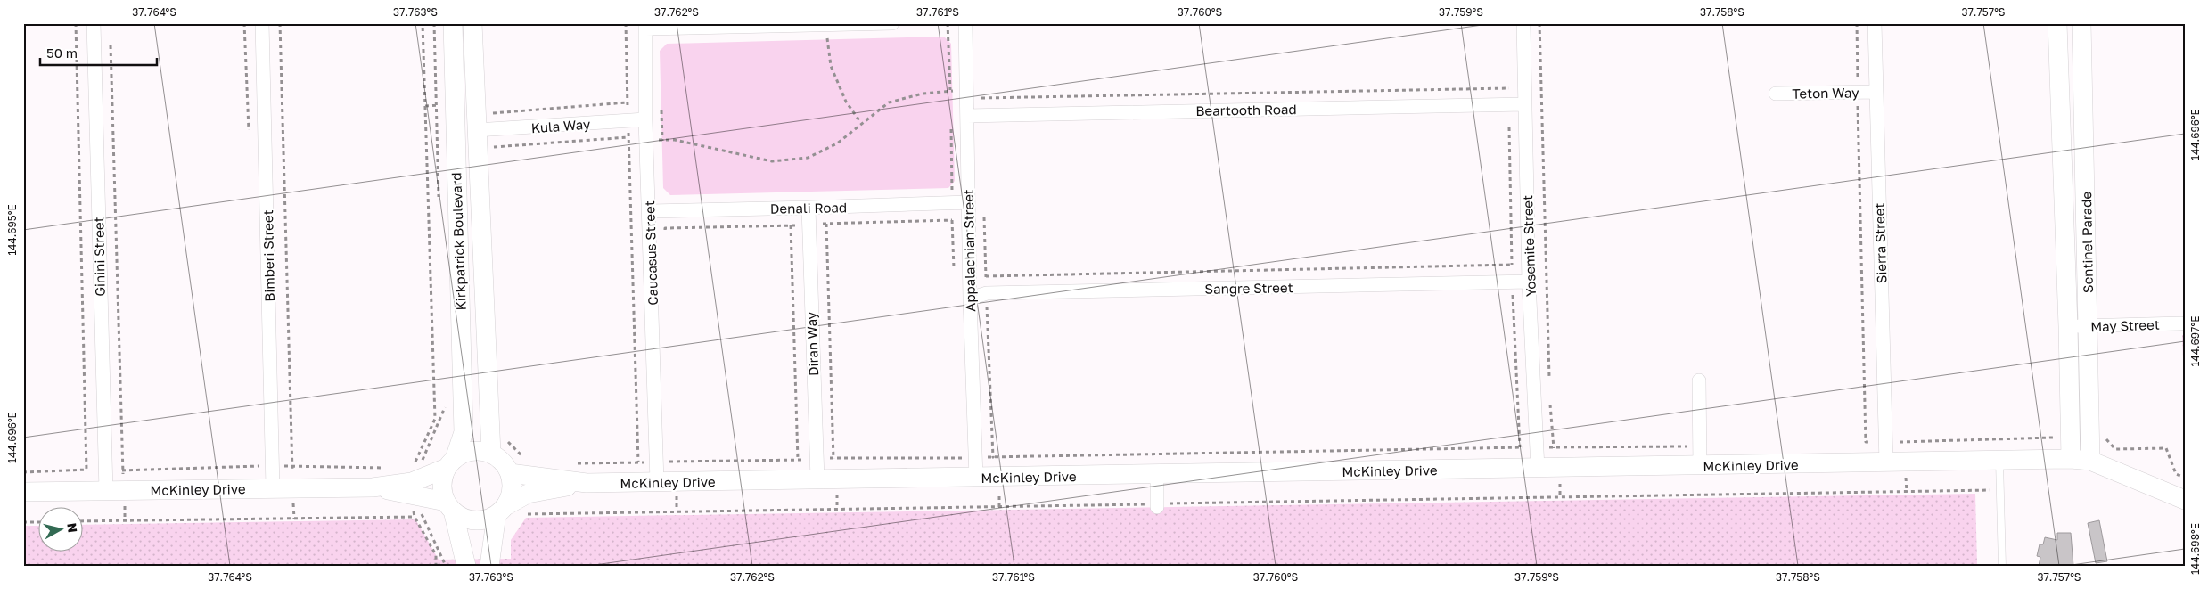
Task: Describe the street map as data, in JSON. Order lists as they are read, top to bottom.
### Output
{
  "streets": {
    "street": [
      "Teton Way",
      "Beartooth Road",
      "Kula Way",
      "Denali Road",
      "Kirkpatrick Boulevard",
      "Sentinel Parade",
      "Sierra Street",
      "Yosemite Street",
      "Appalachian Street",
      "Caucasus Street",
      "Bimberi Street",
      "Ginini Street",
      "Sangre Street",
      "May Street",
      "Diran Way",
      "McKinley Drive"
    ]
  },
  "crossings": [
    ["Teton Way", "Sierra Street"],
    ["Beartooth Road", "Yosemite Street"],
    ["Beartooth Road", "Appalachian Street"],
    ["Kula Way", "Kirkpatrick Boulevard"],
    ["Kula Way", "Caucasus Street"],
    ["Denali Road", "Appalachian Street"],
    ["Denali Road", "Caucasus Street"],
    ["Denali Road", "Diran Way"],
    ["Kirkpatrick Boulevard", "McKinley Drive"],
    ["Sentinel Parade", "May Street"],
    ["Sentinel Parade", "McKinley Drive"],
    ["Sierra Street", "McKinley Drive"],
    ["Yosemite Street", "Sangre Street"],
    ["Yosemite Street", "McKinley Drive"],
    ["Appalachian Street", "Sangre Street"],
    ["Appalachian Street", "McKinley Drive"],
    ["Caucasus Street", "McKinley Drive"],
    ["Bimberi Street", "McKinley Drive"],
    ["Ginini Street", "McKinley Drive"],
    ["Diran Way", "McKinley Drive"]
  ],
  "scale_bar": "50 m",
  "north": "right",
  "coordinates": [
    "37.764°S",
    "37.763°S",
    "37.762°S",
    "37.761°S",
    "37.760°S",
    "37.759°S",
    "37.758°S",
    "37.757°S",
    "144.696°E",
    "144.695°E",
    "144.697°E",
    "144.698°E"
  ]
}
